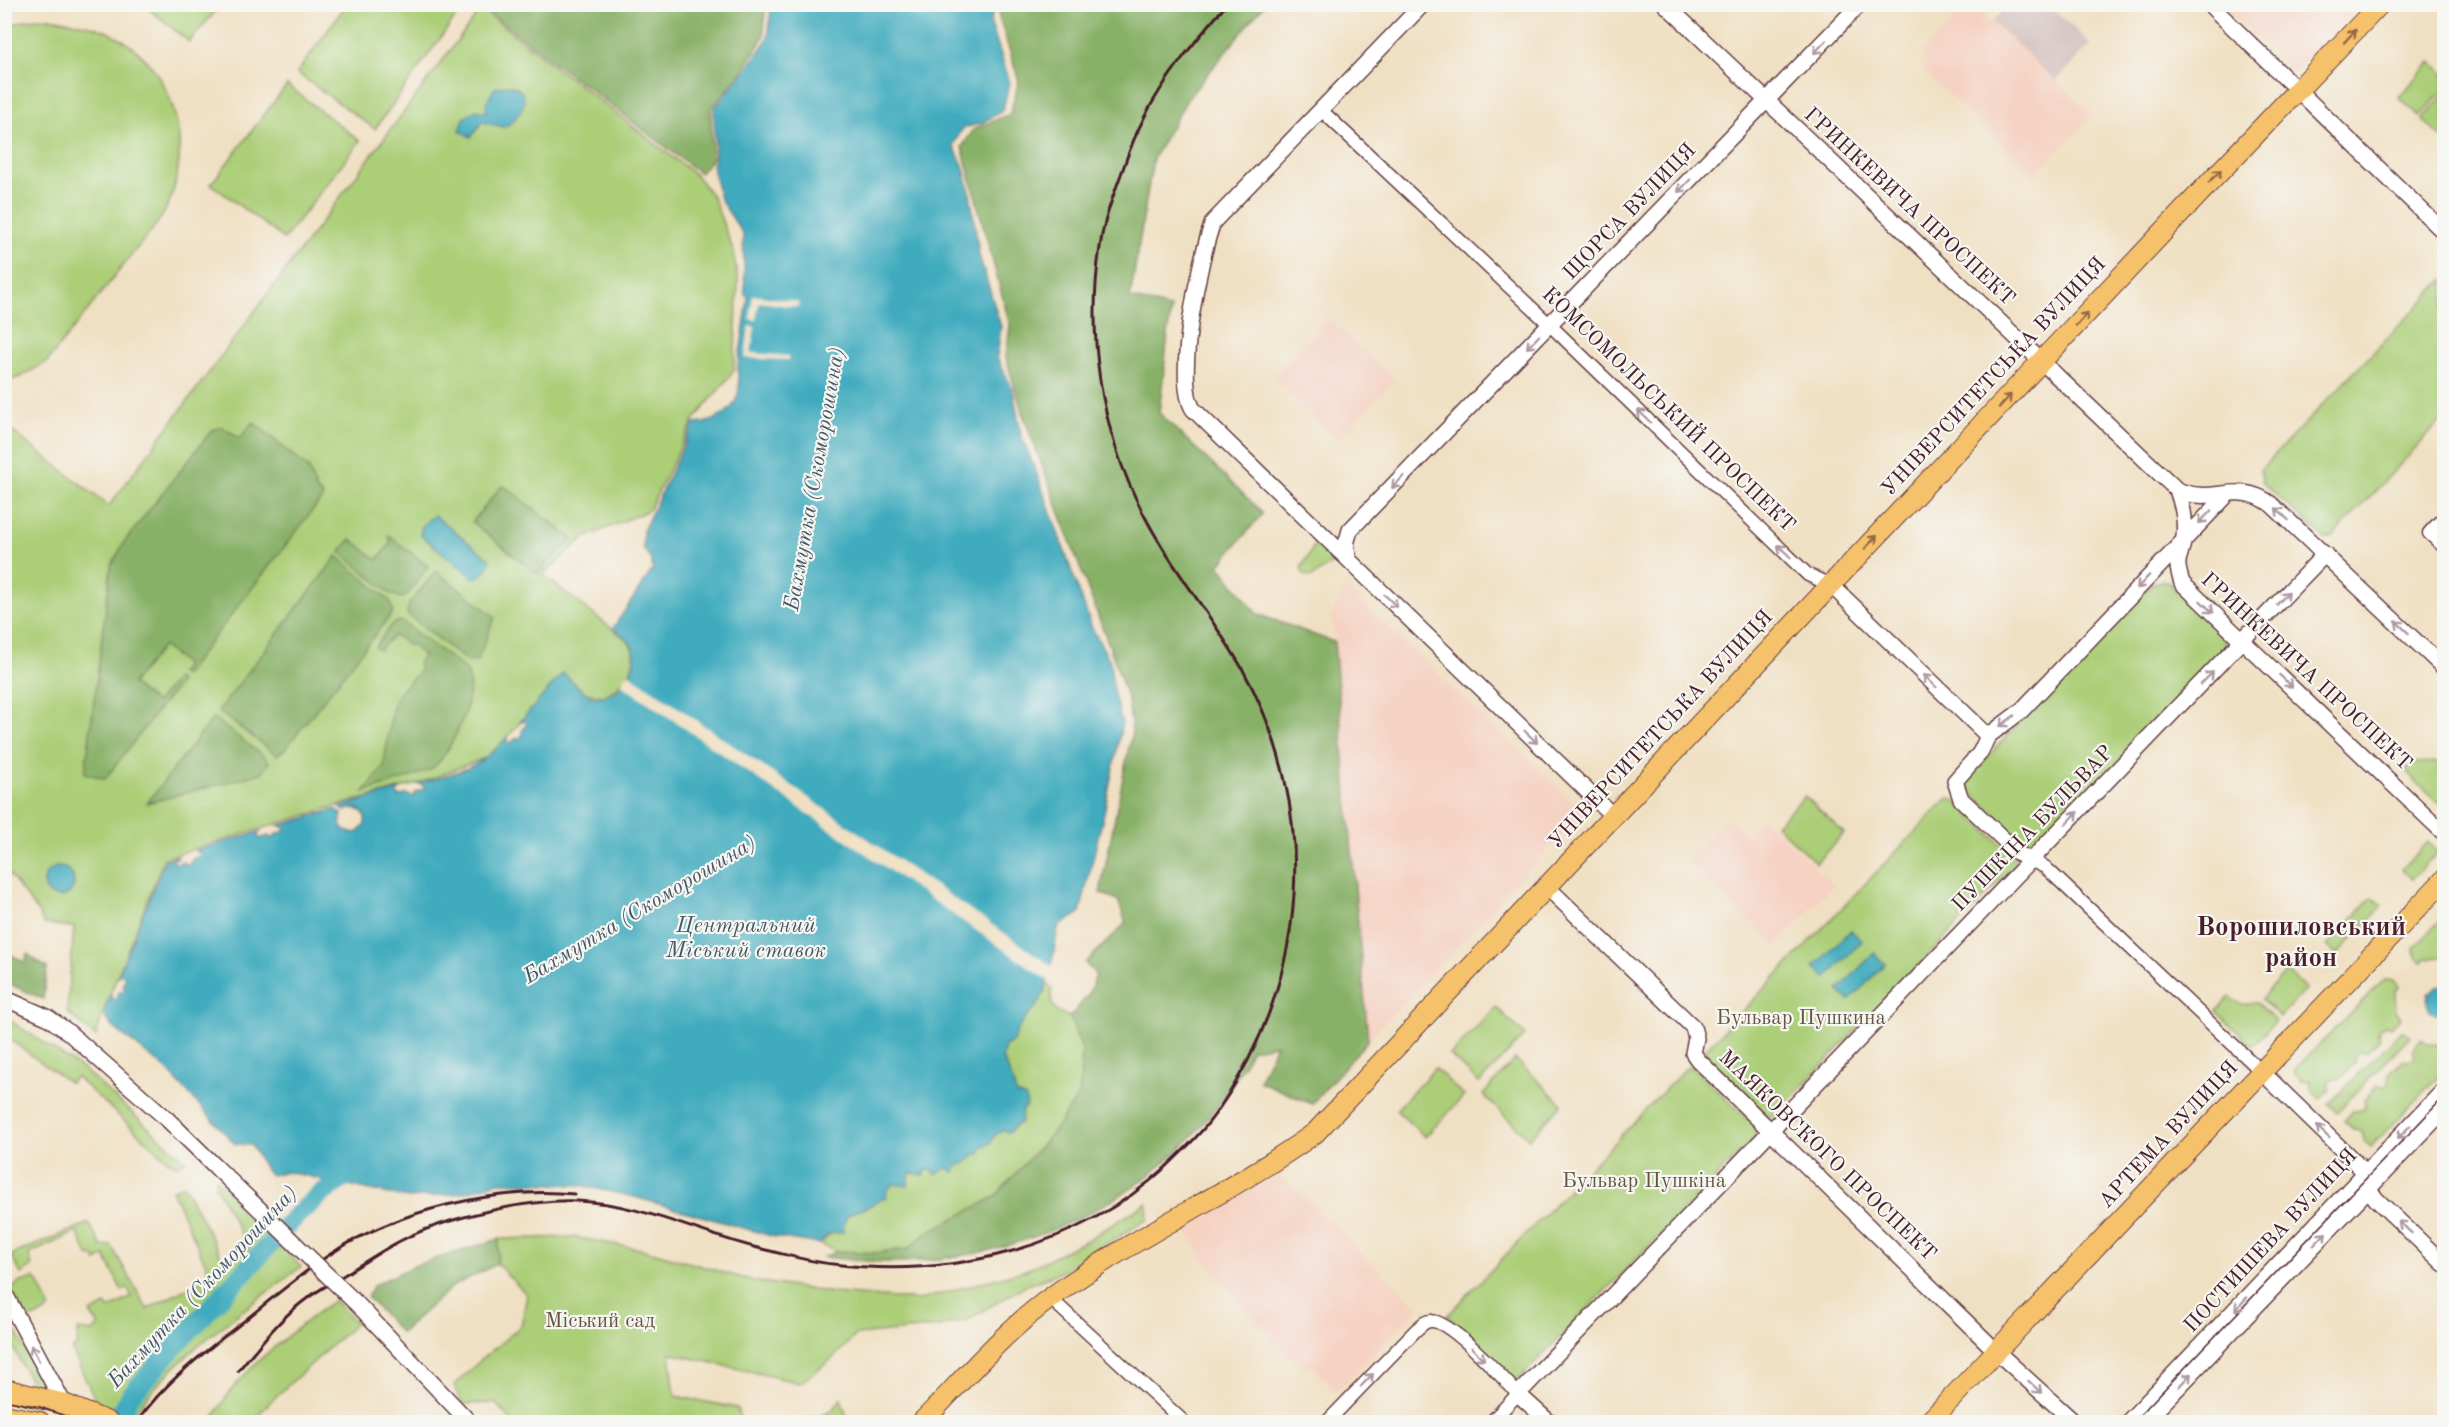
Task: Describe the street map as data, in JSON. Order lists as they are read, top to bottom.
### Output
{
  "streets": {
    "main road": ["УНІВЕРСИТЕТСЬКА ВУЛИЦЯ", "АРТЕМА ВУЛИЦЯ"],
    "street": [
      "ГРИНКЕВИЧА ПРОСПЕКТ",
      "ЩОРСА ВУЛИЦЯ",
      "КОМСОМОЛЬСЬКИЙ ПРОСПЕКТ",
      "ПУШКІНА БУЛЬВАР",
      "МАЯКОВСКОГО ПРОСПЕКТ",
      "ПОСТИШЕВА ВУЛИЦЯ"
    ]
  },
  "crossings": [
    ["ГРИНКЕВИЧА ПРОСПЕКТ", "ЩОРСА ВУЛИЦЯ"],
    ["ГРИНКЕВИЧА ПРОСПЕКТ", "УНІВЕРСИТЕТСЬКА ВУЛИЦЯ"],
    ["ГРИНКЕВИЧА ПРОСПЕКТ", "ПУШКІНА БУЛЬВАР"],
    ["ЩОРСА ВУЛИЦЯ", "КОМСОМОЛЬСЬКИЙ ПРОСПЕКТ"],
    ["УНІВЕРСИТЕТСЬКА ВУЛИЦЯ", "КОМСОМОЛЬСЬКИЙ ПРОСПЕКТ"],
    ["УНІВЕРСИТЕТСЬКА ВУЛИЦЯ", "МАЯКОВСКОГО ПРОСПЕКТ"],
    ["ПУШКІНА БУЛЬВАР", "МАЯКОВСКОГО ПРОСПЕКТ"],
    ["АРТЕМА ВУЛИЦЯ", "МАЯКОВСКОГО ПРОСПЕКТ"]
  ],
  "one_way": ["ЩОРСА ВУЛИЦЯ", "УНІВЕРСИТЕТСЬКА ВУЛИЦЯ", "КОМСОМОЛЬСЬКИЙ ПРОСПЕКТ"],
  "districts": ["Ворошиловський район"],
  "water": ["Бахмутка (Скоморошина)", "Центральний Міський ставок"],
  "parks": ["Бульвар Пушкина", "Бульвар Пушкіна", "Міський сад"]
}
